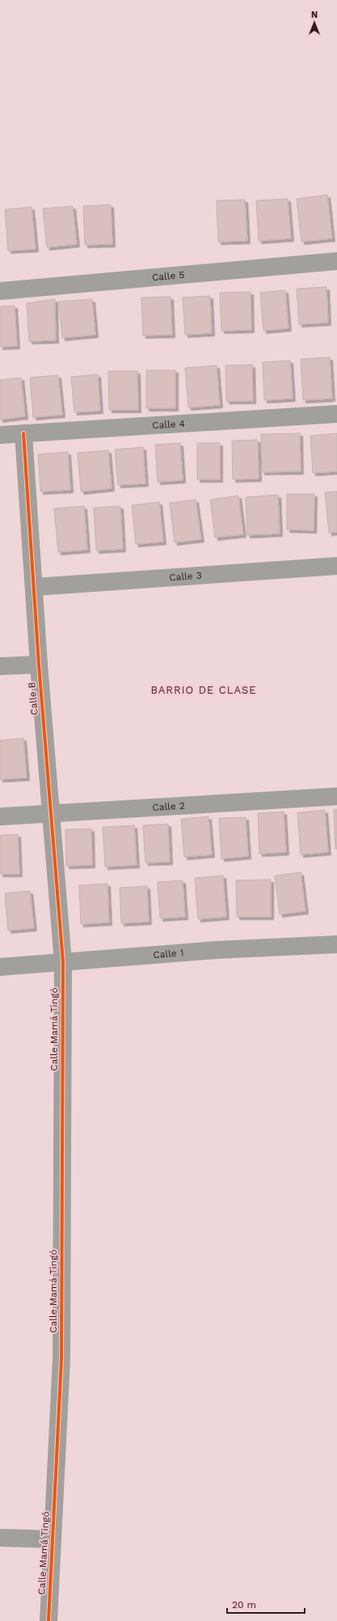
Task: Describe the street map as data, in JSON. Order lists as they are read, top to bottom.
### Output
{
  "streets": {
    "street": [
      "Calle 5",
      "Calle 4",
      "Calle 3",
      "Calle B",
      "Calle 2",
      "Calle 1",
      "Calle Mamá Tingó"
    ]
  },
  "crossings": [
    ["Calle 4", "Calle B"],
    ["Calle 3", "Calle B"],
    ["Calle B", "Calle 2"],
    ["Calle B", "Calle 1"],
    ["Calle B", "Calle Mamá Tingó"],
    ["Calle 1", "Calle Mamá Tingó"]
  ],
  "districts": ["BARRIO DE CLASE"],
  "scale_bar": "20 m",
  "north": "top"
}
